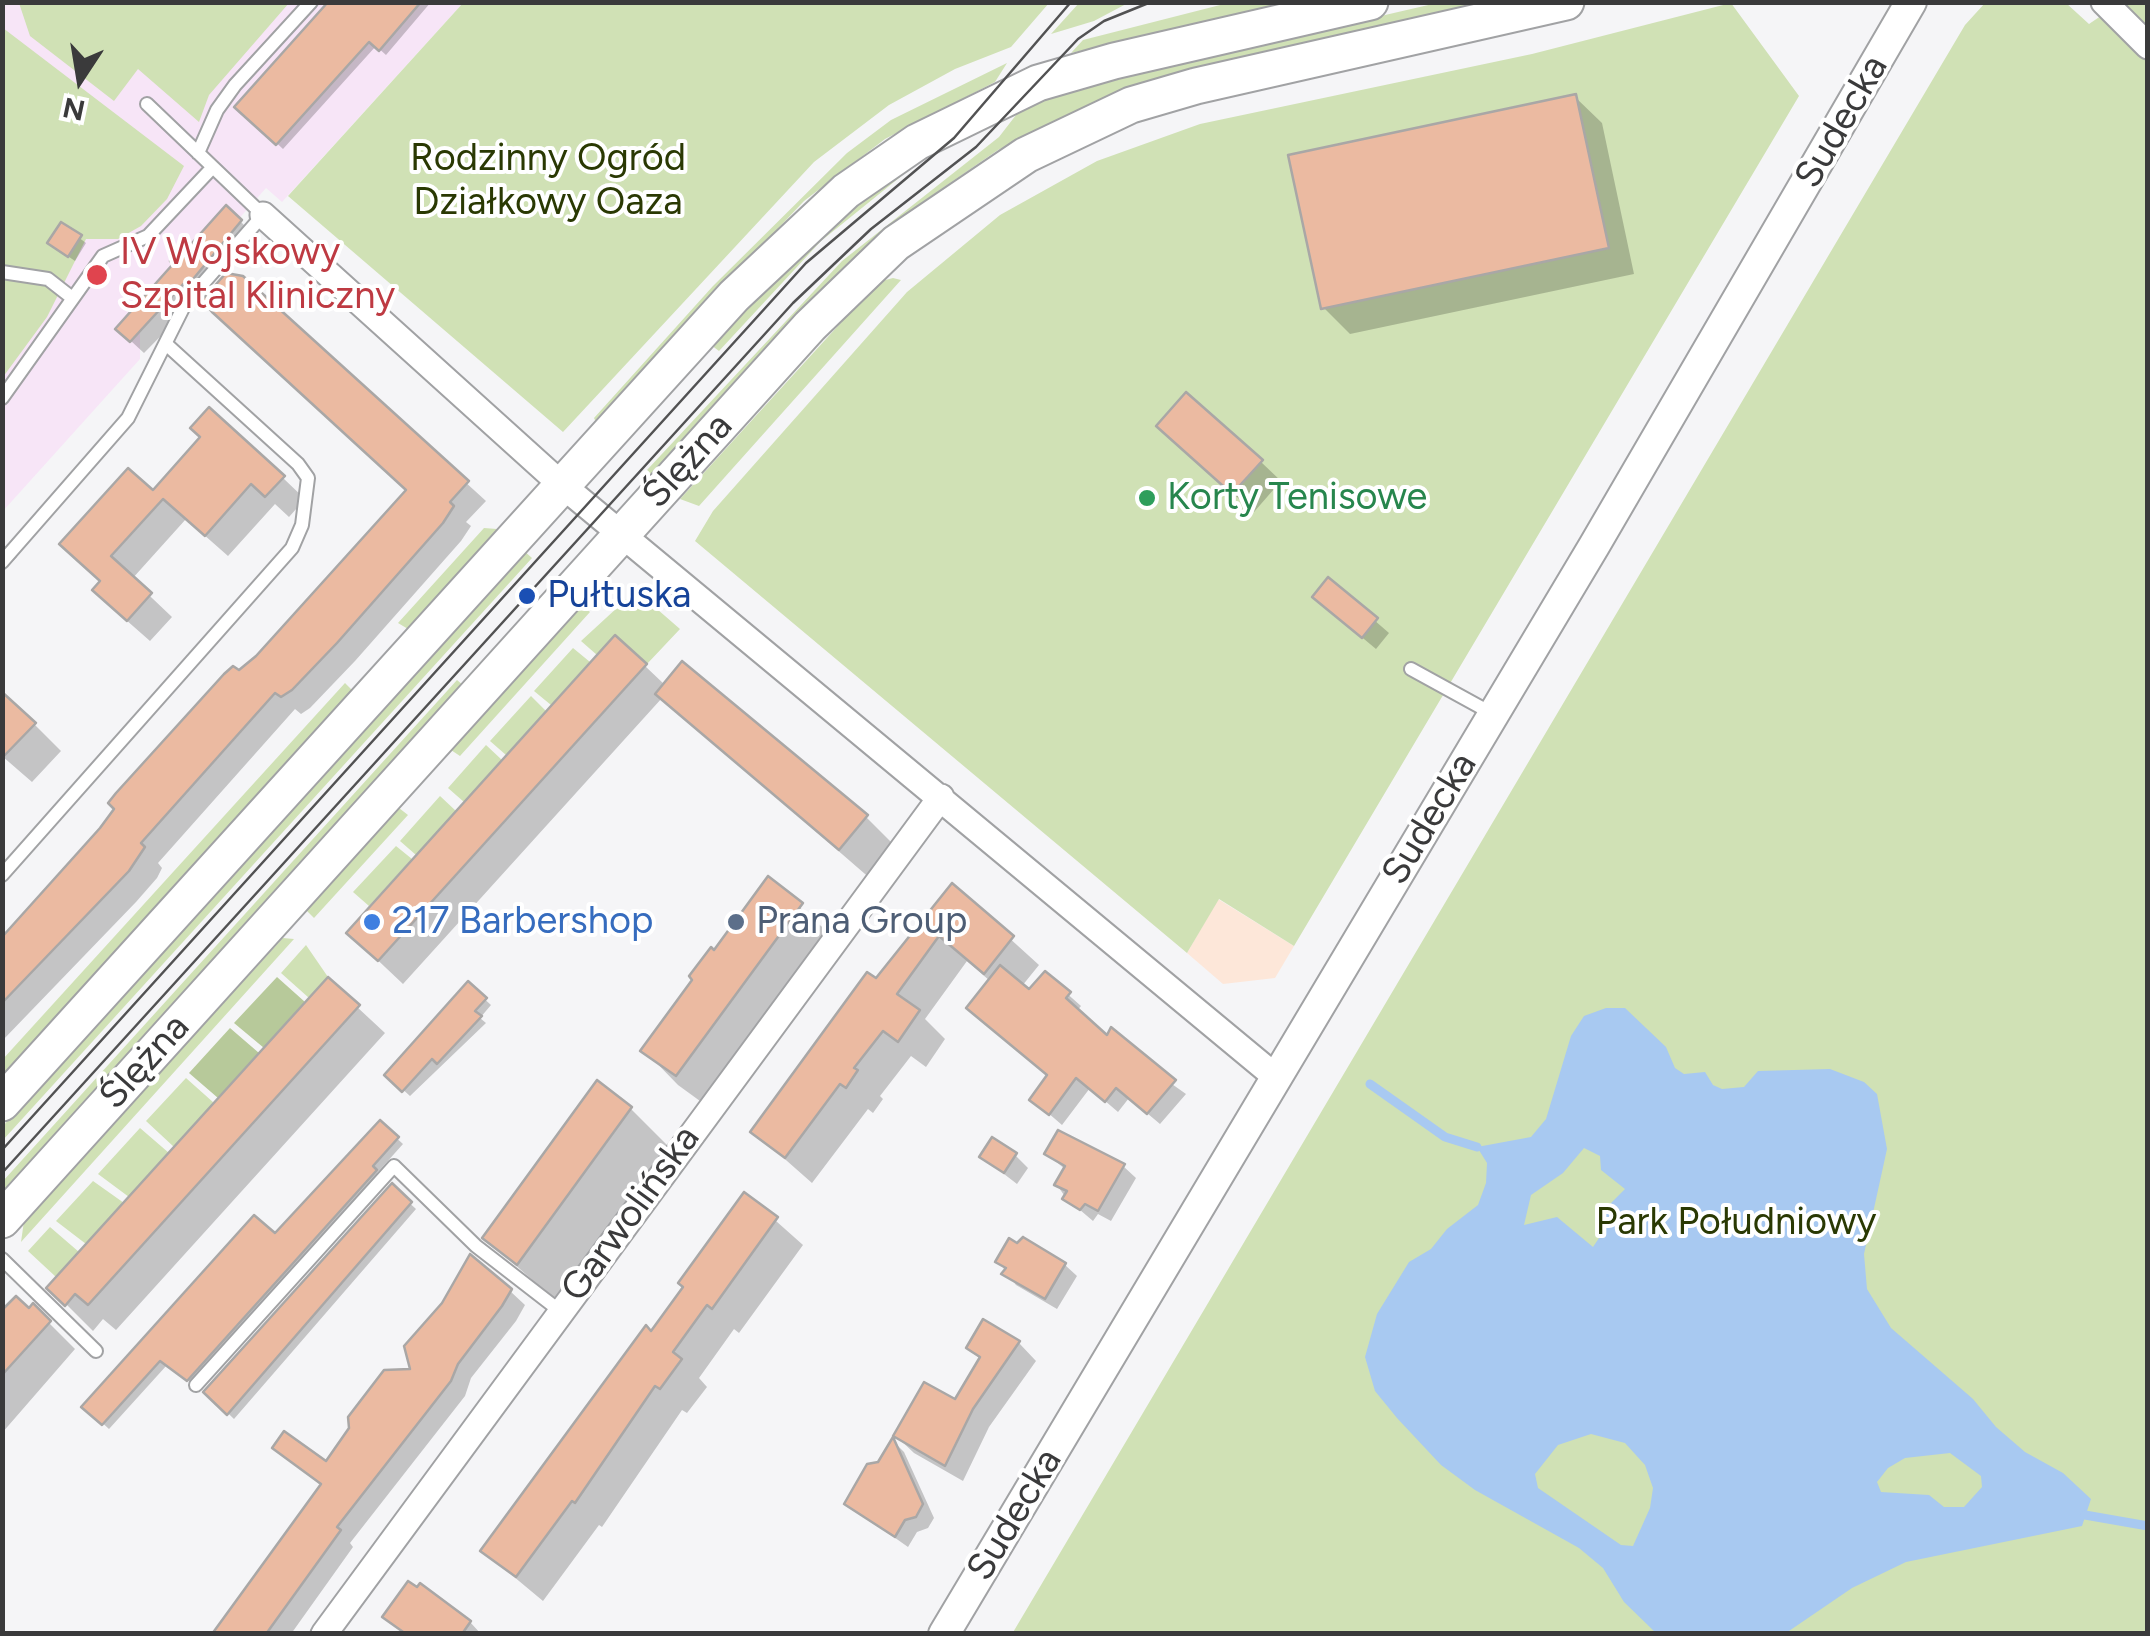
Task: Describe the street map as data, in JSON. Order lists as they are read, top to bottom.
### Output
{
  "streets": {
    "main road": ["Ślężna"],
    "street": ["Sudecka", "Garwolińska"]
  },
  "parks": ["Rodzinny Ogród Działkowy Oaza", "Park Południowy"],
  "places": [
    "IV Wojskowy Szpital Kliniczny",
    "Korty Tenisowe",
    "Pułtuska",
    "217 Barbershop",
    "Prana Group"
  ],
  "north": "bottom"
}
